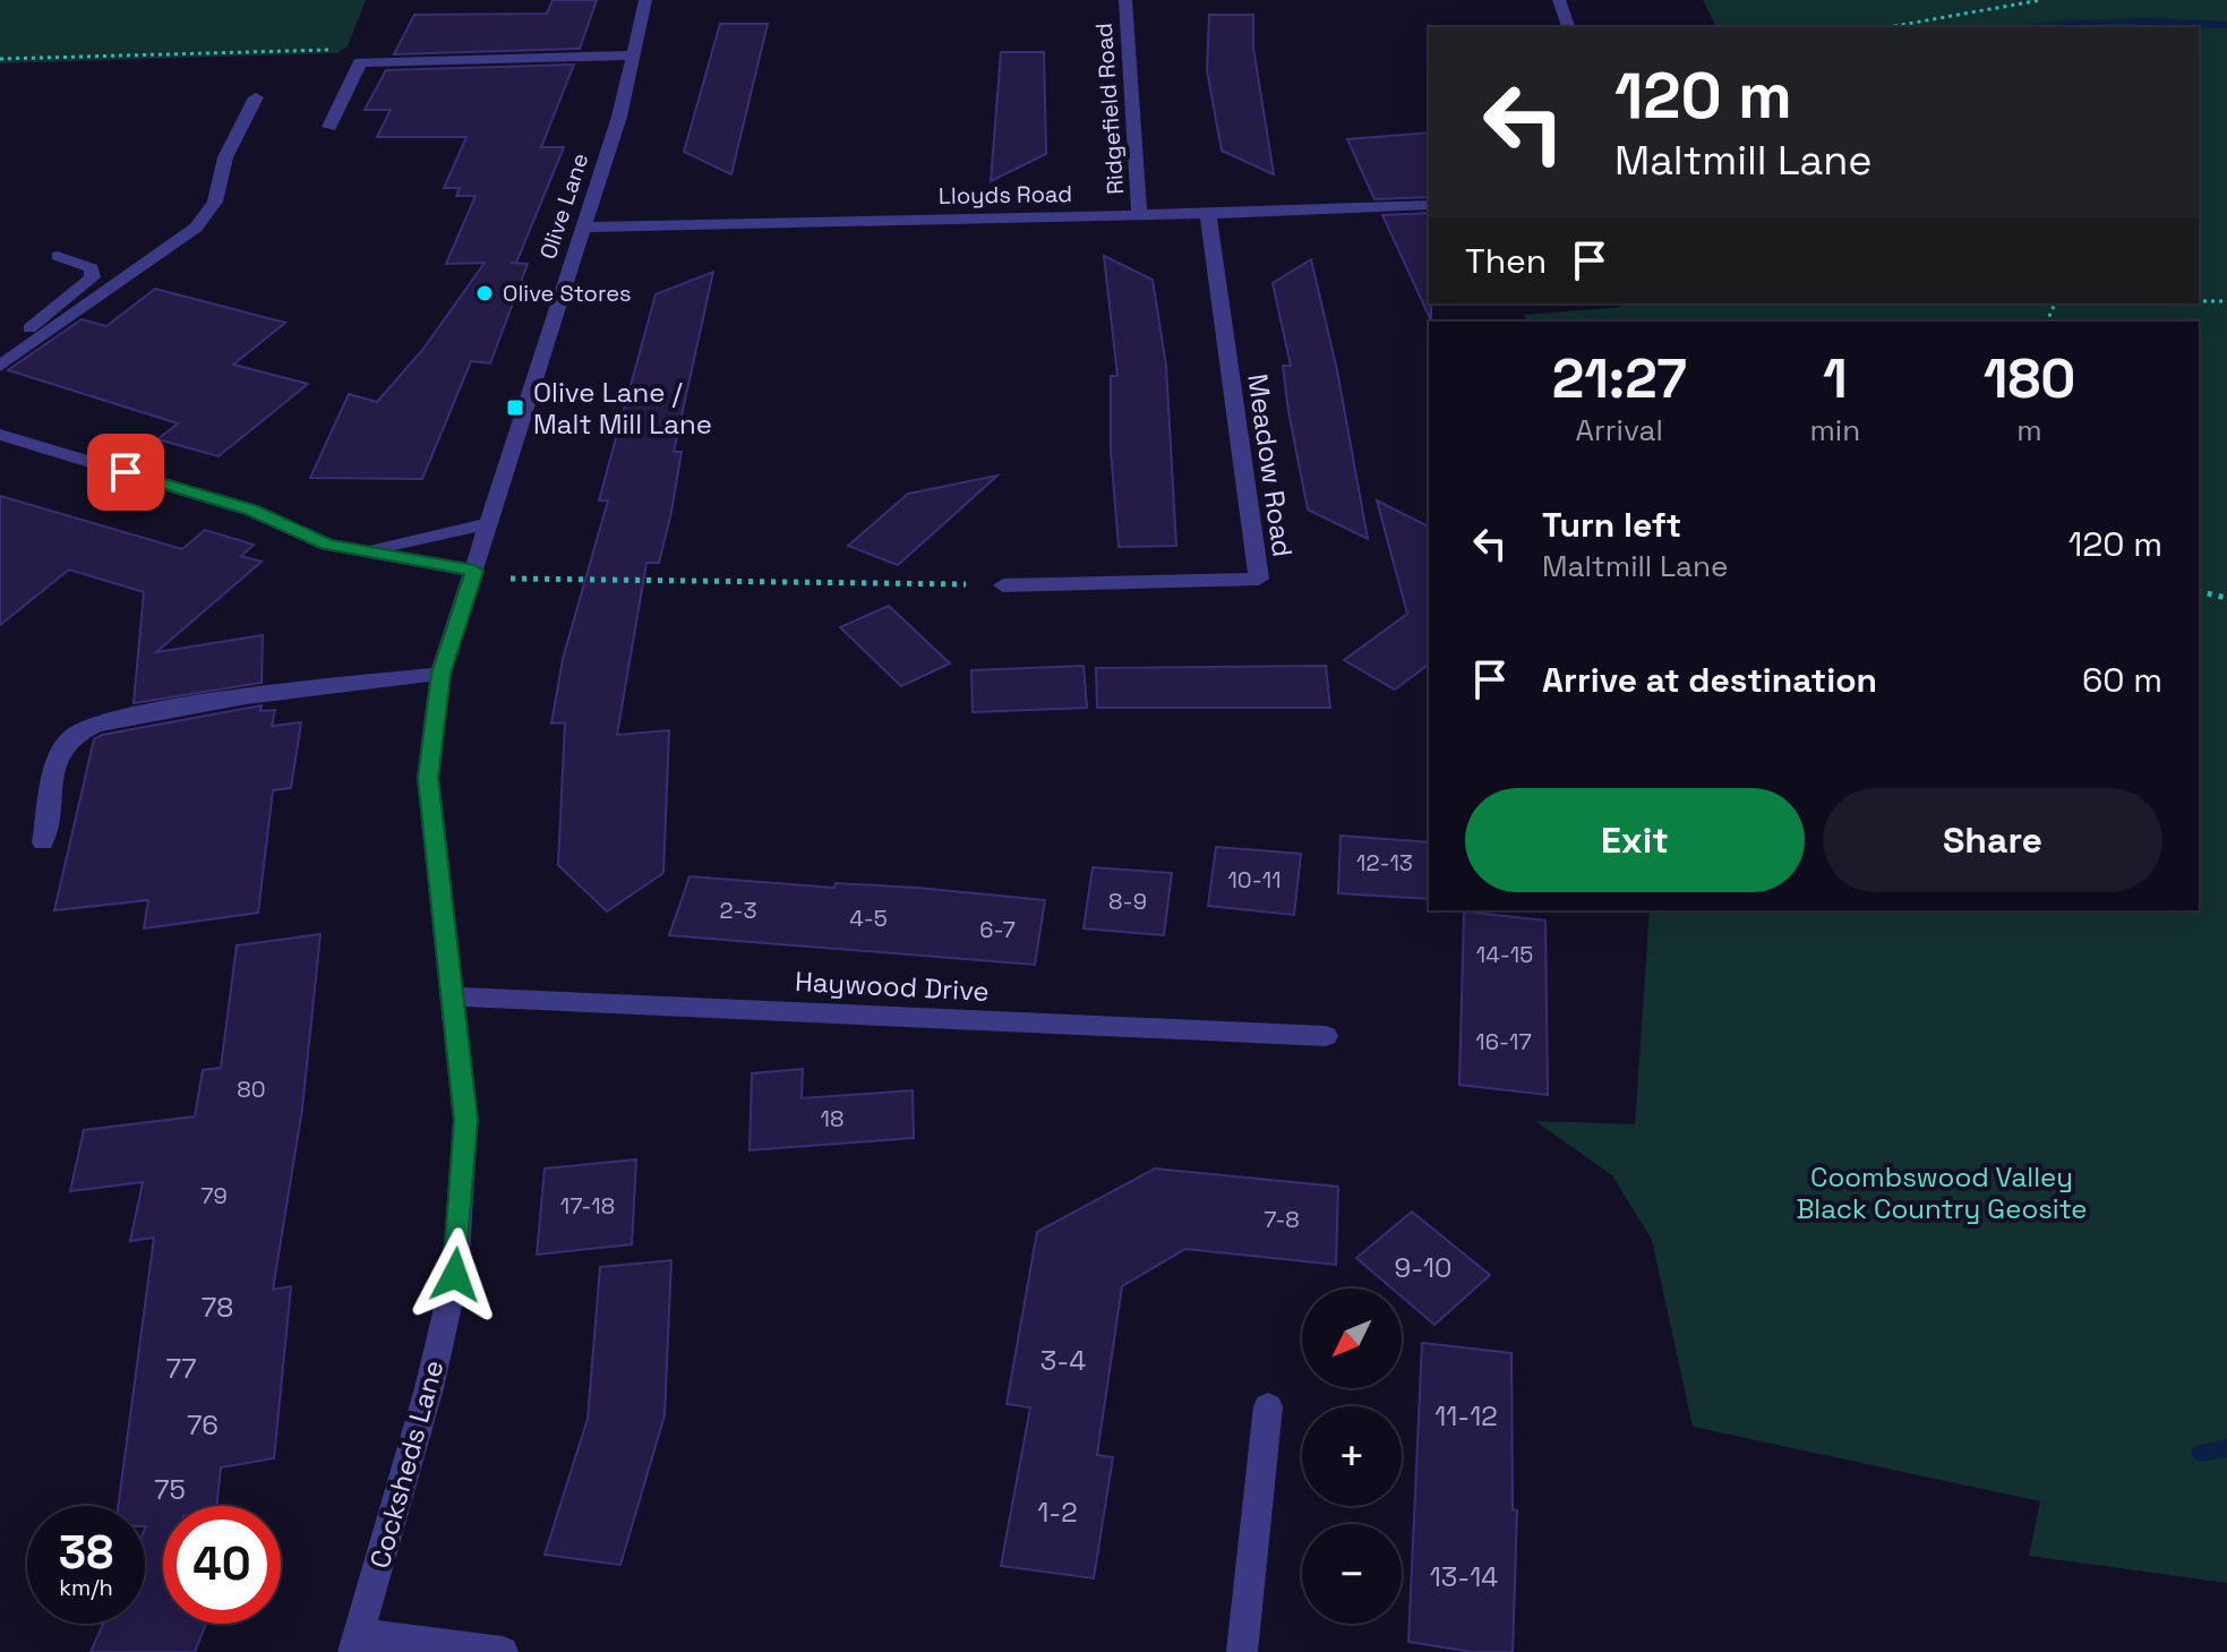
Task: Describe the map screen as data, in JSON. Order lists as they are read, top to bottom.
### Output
{
  "streets": {
    "street": [
      "Ridgefield Road",
      "Lloyds Road",
      "Olive Lane",
      "Meadow Road",
      "Haywood Drive",
      "Cocksheds Lane"
    ]
  },
  "crossings": [
    ["Ridgefield Road", "Lloyds Road"],
    ["Lloyds Road", "Olive Lane"],
    ["Lloyds Road", "Meadow Road"],
    ["Olive Lane", "Cocksheds Lane"],
    ["Haywood Drive", "Cocksheds Lane"]
  ],
  "parks": ["Coombswood Valley Black Country Geosite"],
  "places": {
    "other": ["Olive Stores"],
    "transit": ["Olive Lane / Malt Mill Lane"]
  },
  "house_numbers": [
    "12-13",
    "10-11",
    "8-9",
    "2-3",
    "4-5",
    "6-7",
    "14-15",
    "16-17",
    "80",
    "18",
    "79",
    "17-18",
    "7-8",
    "9-10",
    "78",
    "3-4",
    "77",
    "11-12",
    "76",
    "75",
    "1-2",
    "13-14"
  ],
  "north": "bottom left",
  "page": {
    "turn": ["120 m", "Maltmill Lane"],
    "then": "Then",
    "eta": [
      "21:27",
      "Arrival",
      "1",
      "min",
      "180",
      "m"
    ],
    "list": [
      {
        "name": "Turn left",
        "note": "Maltmill Lane",
        "value": "120 m"
      },
      {
        "name": "Arrive at destination",
        "value": "60 m"
      }
    ],
    "buttons": ["Exit", "Share"],
    "map_buttons": ["+", "−"],
    "speed": "38 km/h",
    "limit": "40"
  }
}
